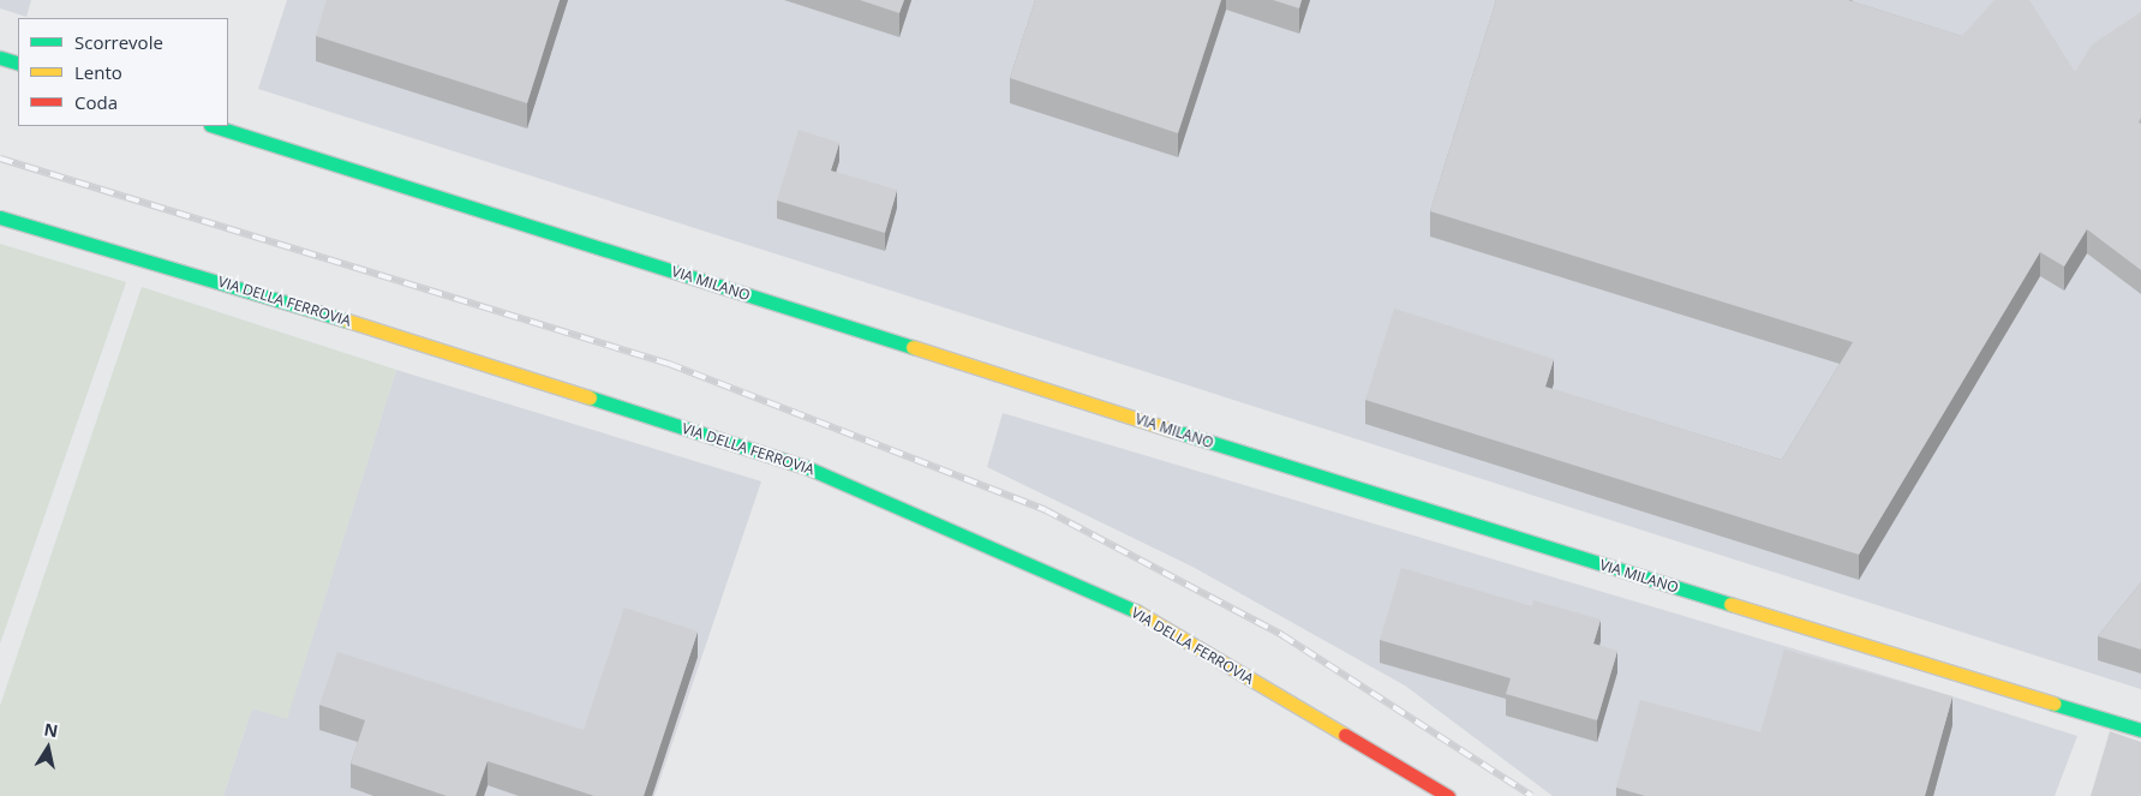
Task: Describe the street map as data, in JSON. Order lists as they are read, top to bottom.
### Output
{
  "streets": {
    "main road": ["VIA MILANO", "VIA DELLA FERROVIA"]
  },
  "legend": ["Scorrevole", "Lento", "Coda"],
  "north": "top"
}
